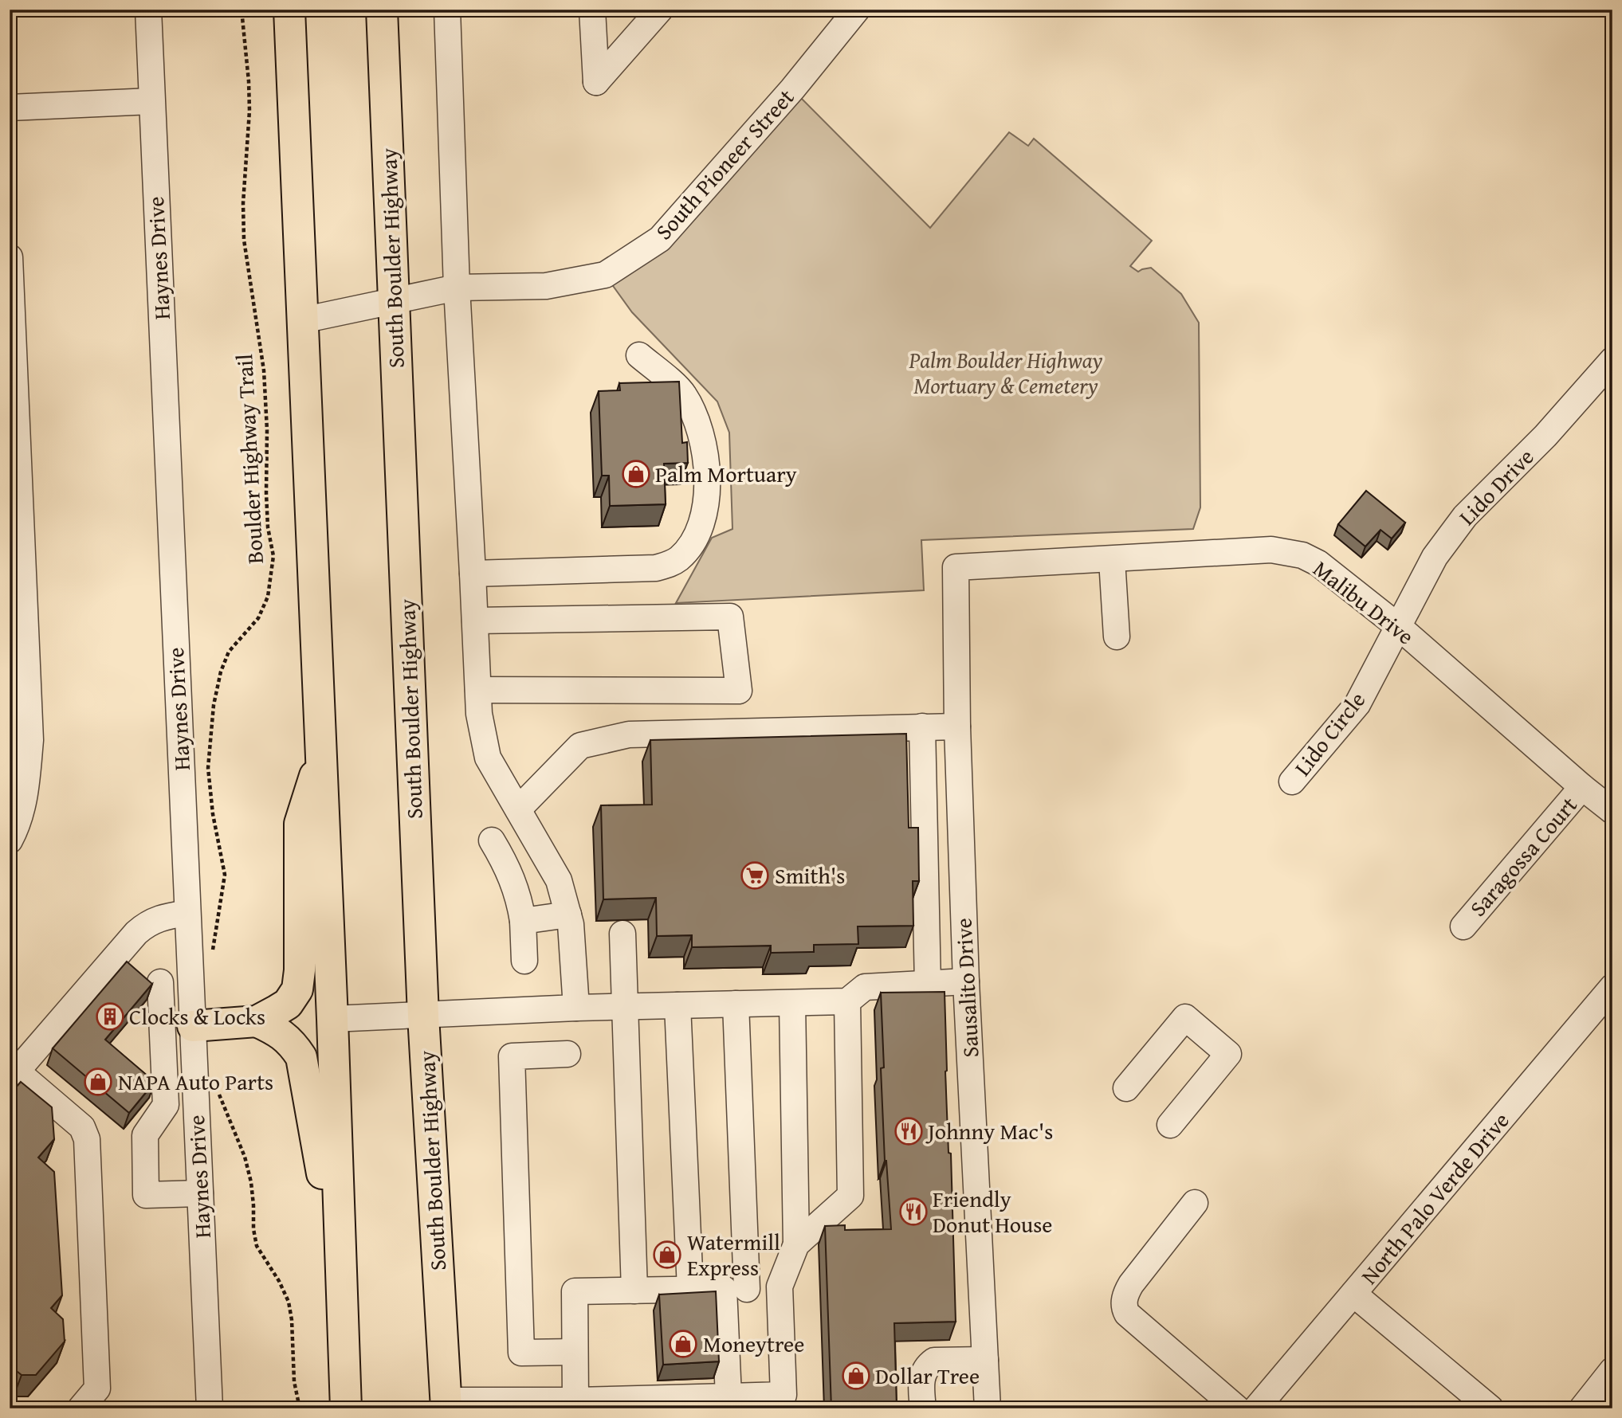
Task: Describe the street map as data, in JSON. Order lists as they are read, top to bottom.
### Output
{
  "streets": {
    "main road": ["South Boulder Highway"],
    "street": [
      "South Pioneer Street",
      "Haynes Drive",
      "Lido Drive",
      "Malibu Drive",
      "Lido Circle",
      "Saragossa Court",
      "Sausalito Drive",
      "North Palo Verde Drive"
    ],
    "path": ["Boulder Highway Trail"]
  },
  "crossings": [
    ["South Pioneer Street", "South Boulder Highway"],
    ["Lido Drive", "Malibu Drive"],
    ["Lido Drive", "Lido Circle"],
    ["Malibu Drive", "Lido Circle"],
    ["Malibu Drive", "Saragossa Court"],
    ["Malibu Drive", "Sausalito Drive"]
  ],
  "parks": ["Palm Boulder Highway Mortuary & Cemetery"],
  "places": {
    "shop": [
      "Palm Mortuary",
      "NAPA Auto Parts",
      "Watermill Express",
      "Moneytree",
      "Dollar Tree"
    ],
    "supermarket": ["Smith's"],
    "building": ["Clocks & Locks"],
    "restaurant": ["Johnny Mac's", "Friendly Donut House"]
  }
}
